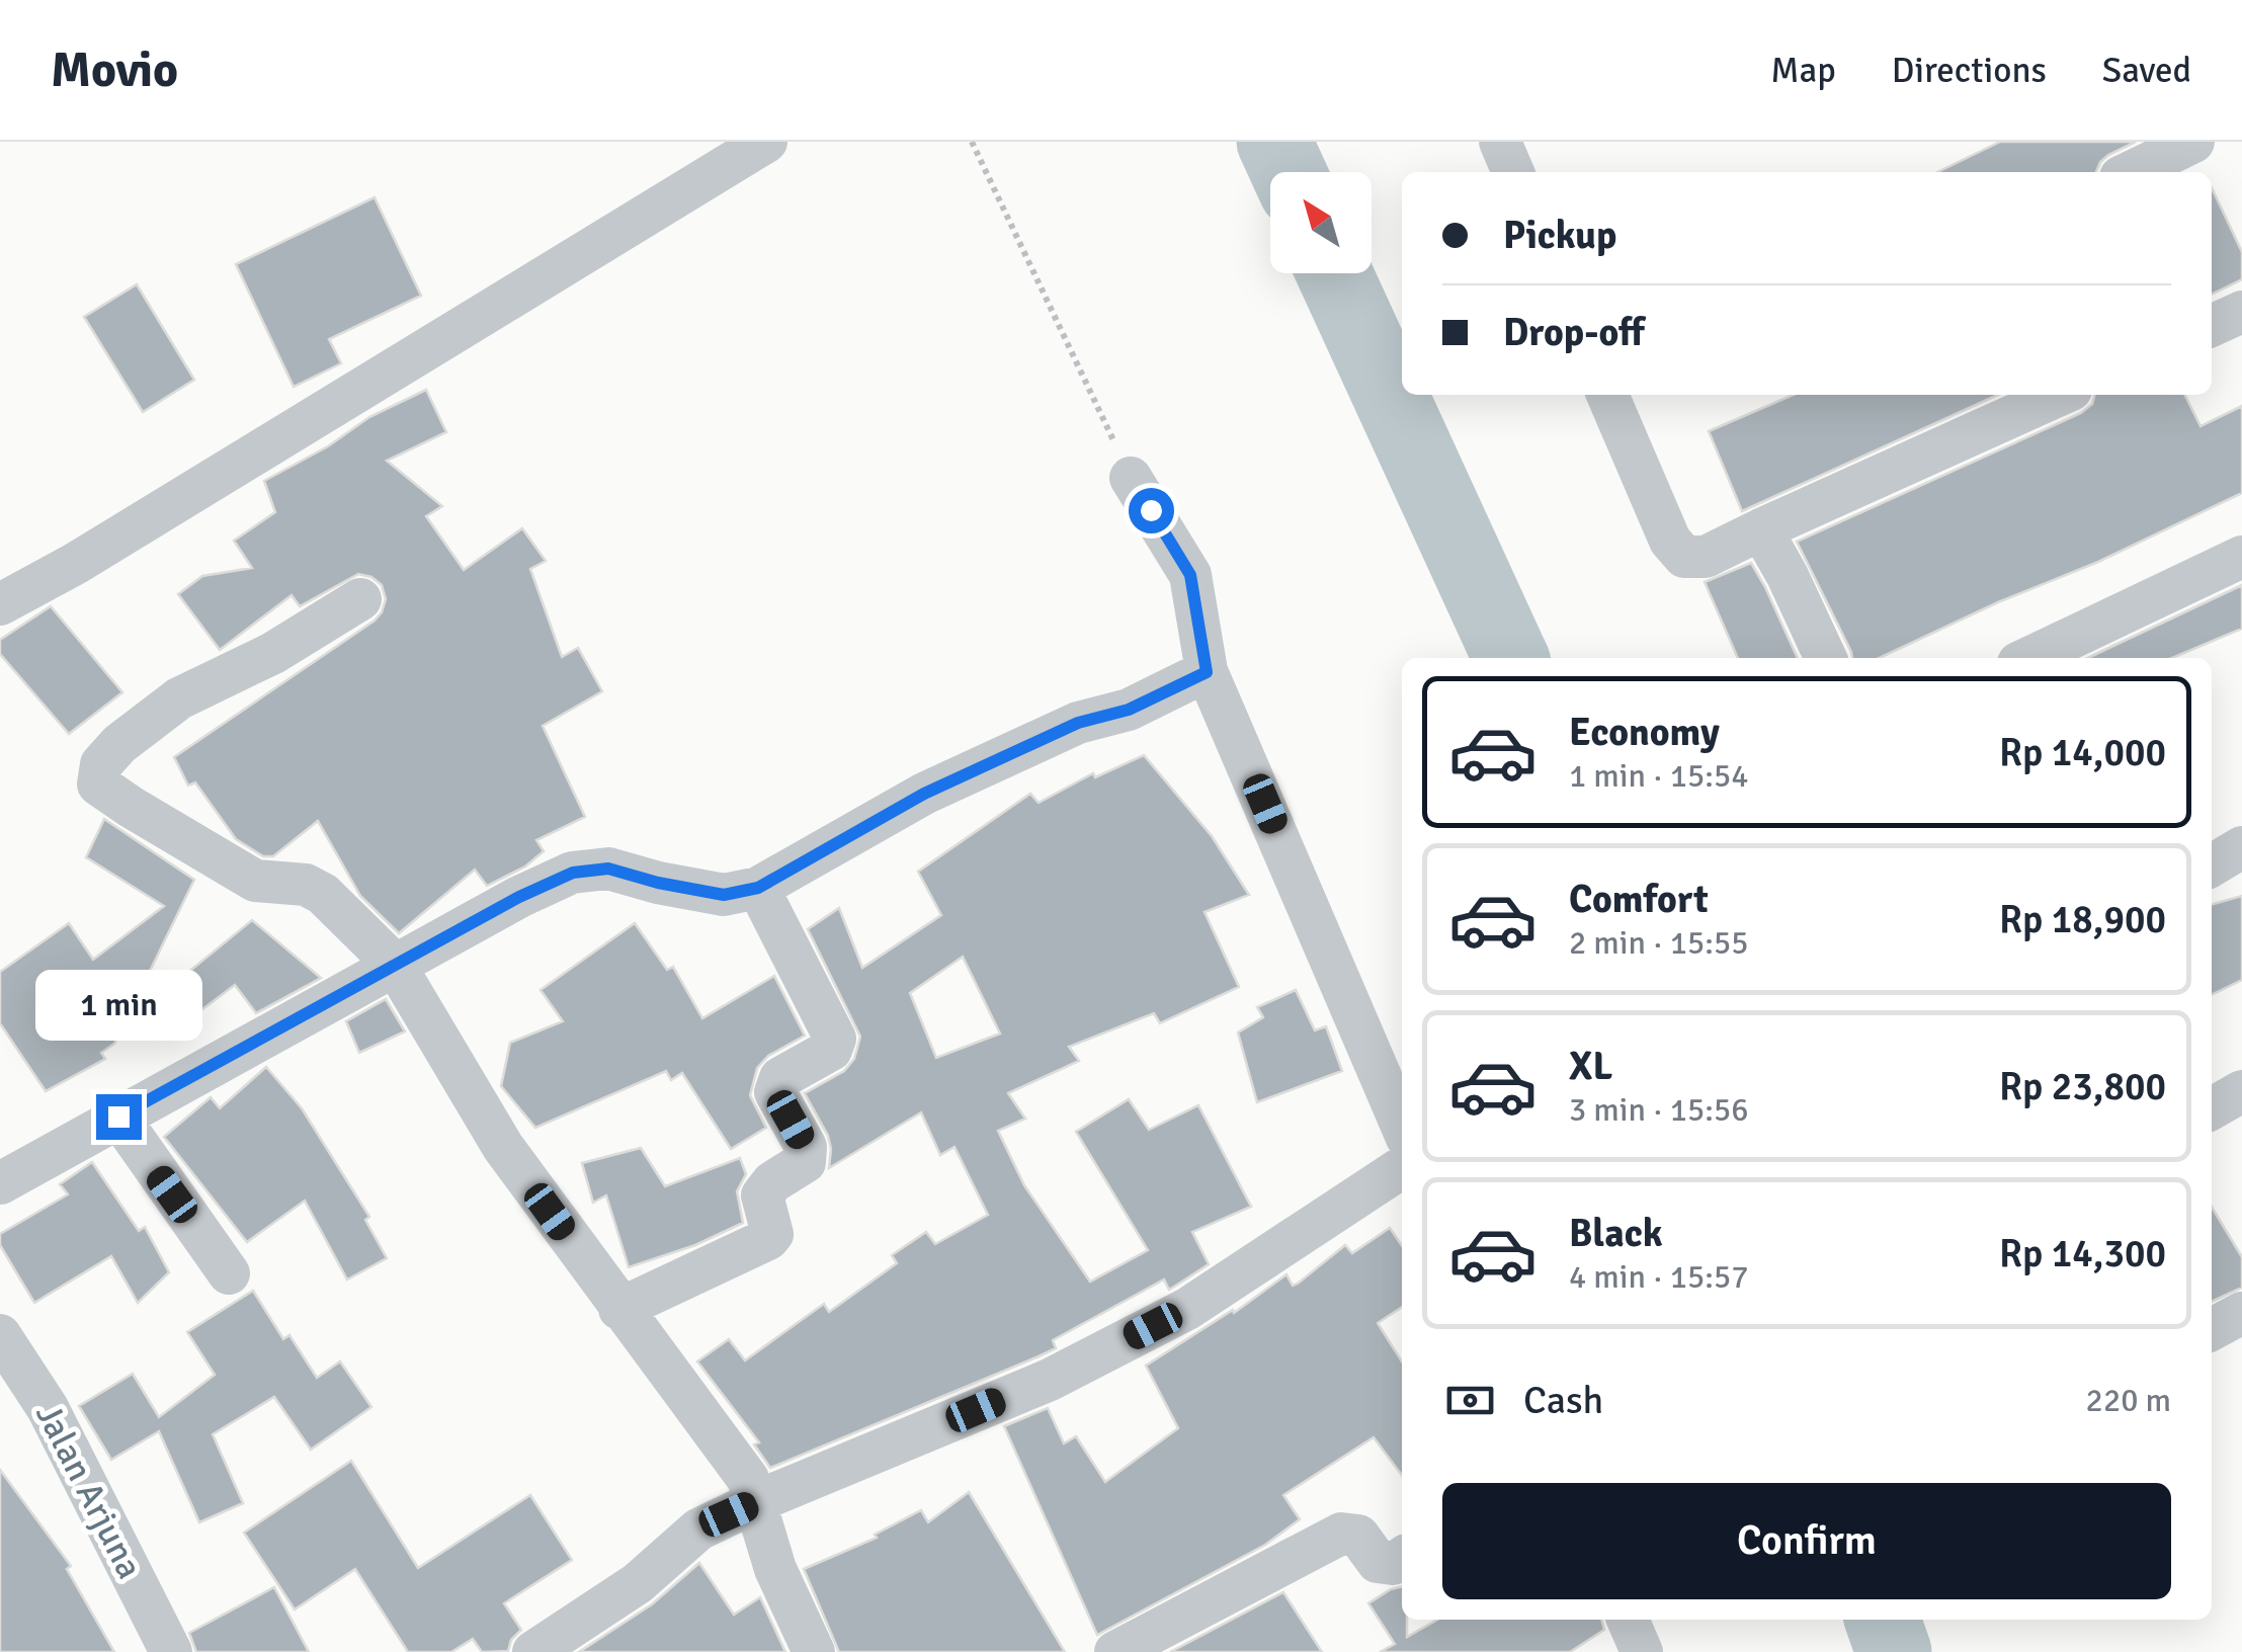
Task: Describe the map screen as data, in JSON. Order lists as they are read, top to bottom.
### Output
{
  "streets": {
    "street": ["Jalan Arjuna"]
  },
  "north": "top left",
  "page": {
    "header": "Movio",
    "nav": ["Map", "Directions", "Saved"],
    "banner": ["Pickup", "Drop-off"],
    "list": [
      {
        "name": "Economy",
        "note": "1 min · 15:54",
        "value": "Rp 14,000"
      },
      {
        "name": "Comfort",
        "note": "2 min · 15:55",
        "value": "Rp 18,900"
      },
      {
        "name": "XL",
        "note": "3 min · 15:56",
        "value": "Rp 23,800"
      },
      {
        "name": "Black",
        "note": "4 min · 15:57",
        "value": "Rp 14,300"
      }
    ],
    "bubble": "1 min",
    "pay": ["Cash", "220 m"],
    "buttons": "Confirm"
  }
}
